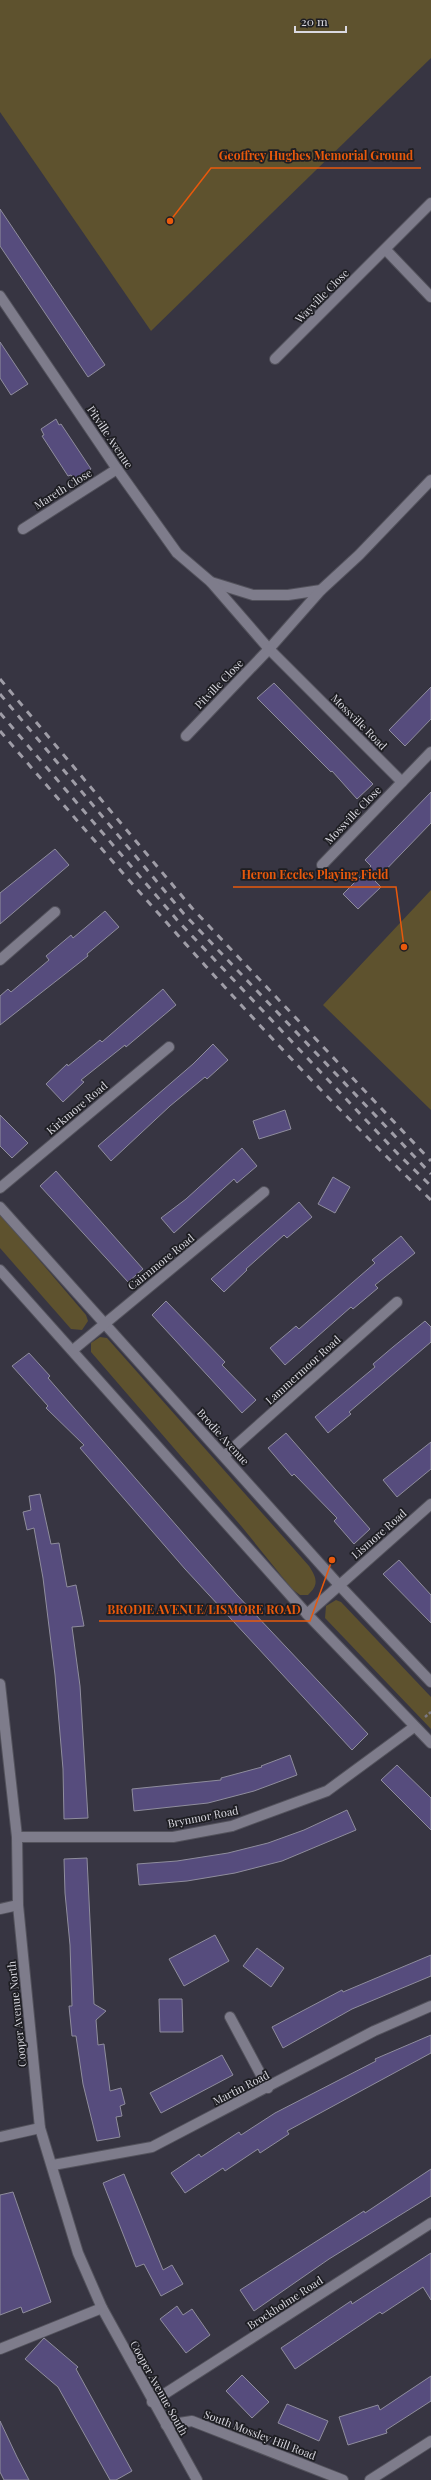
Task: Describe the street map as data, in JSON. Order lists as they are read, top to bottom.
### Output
{
  "streets": {
    "street": [
      "Wayville Close",
      "Pitville Avenue",
      "Mareth Close",
      "Pitville Close",
      "Mossville Road",
      "Mossville Close",
      "Kirkmore Road",
      "Cairnmore Road",
      "Lammermoor Road",
      "Brodie Avenue",
      "Lismore Road",
      "Brynmor Road",
      "Cooper Avenue North",
      "Martin Road",
      "Brockholme Road",
      "Cooper Avenue South",
      "South Mossley Hill Road"
    ]
  },
  "crossings": [
    ["Pitville Avenue", "Mareth Close"],
    ["Pitville Avenue", "Pitville Close"],
    ["Pitville Avenue", "Mossville Road"],
    ["Pitville Close", "Mossville Road"],
    ["Mossville Road", "Mossville Close"],
    ["Cairnmore Road", "Brodie Avenue"],
    ["Lammermoor Road", "Brodie Avenue"],
    ["Brodie Avenue", "Lismore Road"],
    ["Brynmor Road", "Cooper Avenue North"],
    ["Cooper Avenue North", "Martin Road"],
    ["Cooper Avenue North", "Cooper Avenue South"],
    ["Brockholme Road", "Cooper Avenue South"],
    ["Cooper Avenue South", "South Mossley Hill Road"]
  ],
  "places": ["Geoffrey Hughes Memorial Ground", "Heron Eccles Playing Field", "BRODIE AVENUE/LISMORE ROAD"],
  "scale_bar": "20 m"
}
